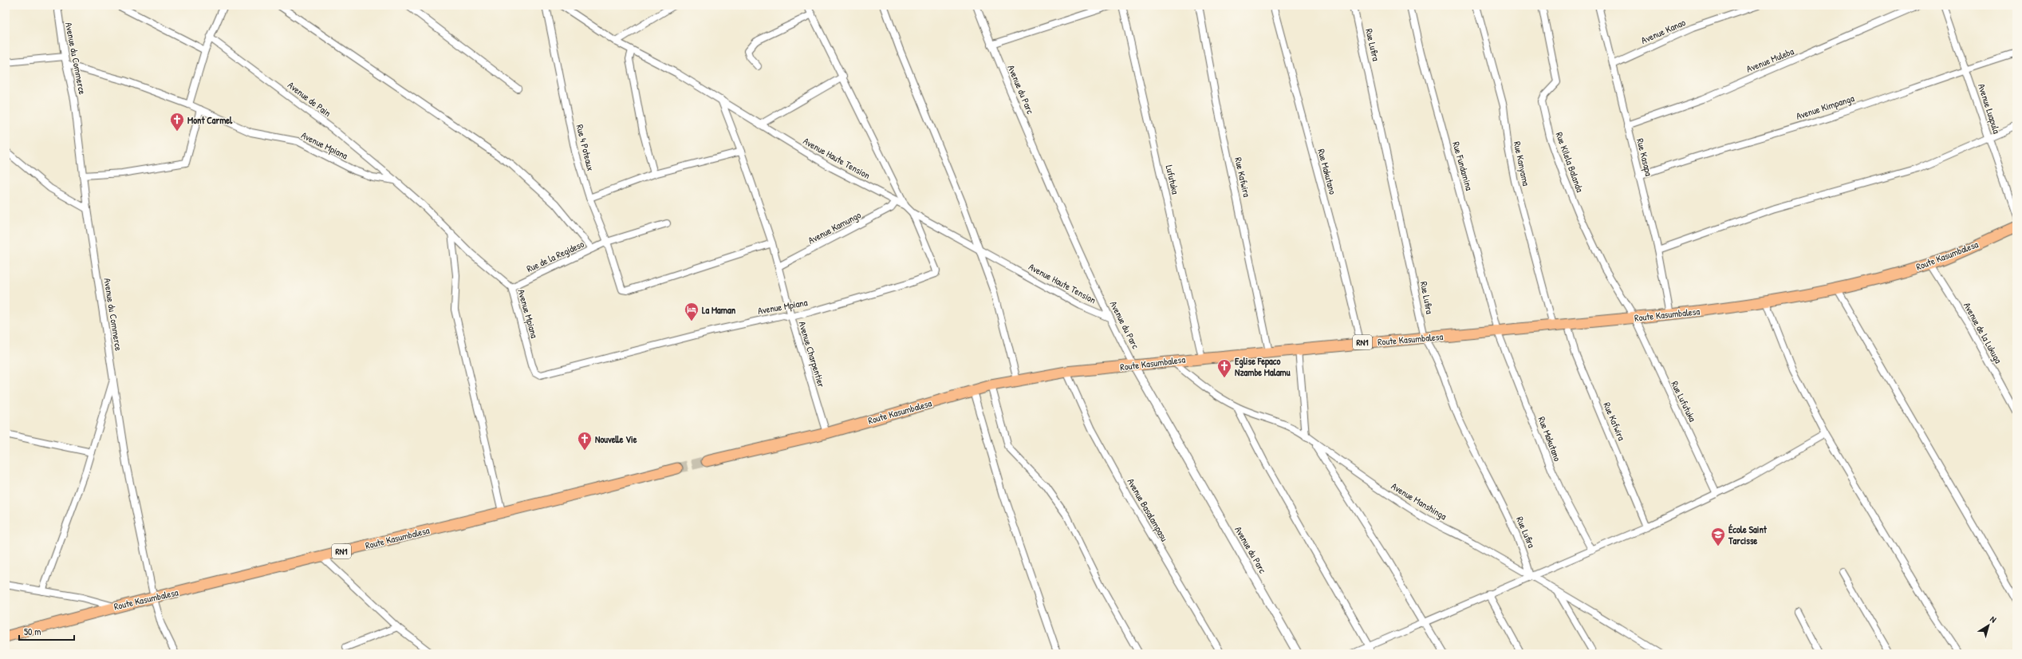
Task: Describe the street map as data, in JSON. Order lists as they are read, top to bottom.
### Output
{
  "streets": {
    "highway": ["Route Kasumbalesa", "RN1"],
    "street": [
      "Avenue Kanao",
      "Rue Lufira",
      "Avenue du Commerce",
      "Avenue Muleba",
      "Avenue du Parc",
      "Avenue de Pain",
      "Avenue Kimpanga",
      "Avenue Luapula",
      "Avenue Mpiana",
      "Rue 4 Poteaux",
      "Rue Kasapa",
      "Avenue Haute Tension",
      "Rue Kilela Balanda",
      "Rue Kanyama",
      "Rue Fundamina",
      "Rue Makutano",
      "Rue Kafwira",
      "Lufutuka",
      "Avenue Kamungo",
      "Rue de la Regideso",
      "Avenue de la Lukuga",
      "Avenue Charpentier",
      "Rue Lufutuka",
      "Avenue Manshinga",
      "Avenue Basalampasu"
    ]
  },
  "crossings": [
    ["Avenue Kanao", "Rue Kasapa"],
    ["Rue Lufira", "Route Kasumbalesa"],
    ["Rue Lufira", "Avenue Manshinga"],
    ["Avenue du Commerce", "Avenue Mpiana"],
    ["Avenue du Commerce", "Route Kasumbalesa"],
    ["Avenue Muleba", "Rue Kasapa"],
    ["Avenue du Parc", "Avenue Haute Tension"],
    ["Avenue du Parc", "Route Kasumbalesa"],
    ["Avenue de Pain", "Avenue Mpiana"],
    ["Avenue Kimpanga", "Avenue Luapula"],
    ["Avenue Kimpanga", "Rue Kasapa"],
    ["Avenue Mpiana", "Avenue Haute Tension"],
    ["Avenue Mpiana", "Rue de la Regideso"],
    ["Avenue Mpiana", "Avenue Charpentier"],
    ["Rue 4 Poteaux", "Rue de la Regideso"],
    ["Rue 4 Poteaux", "Avenue Charpentier"],
    ["Rue Kasapa", "Route Kasumbalesa"],
    ["Avenue Haute Tension", "Avenue Kamungo"],
    ["Avenue Haute Tension", "Avenue Charpentier"],
    ["Rue Kilela Balanda", "Route Kasumbalesa"],
    ["Rue Kilela Balanda", "Rue Lufutuka"],
    ["Rue Kanyama", "Route Kasumbalesa"],
    ["Rue Fundamina", "Rue Makutano"],
    ["Rue Fundamina", "Route Kasumbalesa"],
    ["Rue Makutano", "Route Kasumbalesa"],
    ["Rue Kafwira", "Route Kasumbalesa"],
    ["Lufutuka", "Route Kasumbalesa"],
    ["Avenue Kamungo", "Avenue Charpentier"],
    ["Route Kasumbalesa", "Avenue de la Lukuga"],
    ["Route Kasumbalesa", "Avenue Charpentier"],
    ["Route Kasumbalesa", "Rue Lufutuka"],
    ["Route Kasumbalesa", "Avenue Manshinga"],
    ["Route Kasumbalesa", "Avenue Basalampasu"]
  ],
  "places": {
    "church": ["Mont Carmel", "Eglise Fepaco Nzambe Malamu", "Nouvelle Vie"],
    "hotel": ["La Maman"],
    "school or university": ["École Saint Tarcisse"]
  },
  "scale_bar": "50 m",
  "north": "top right"
}
